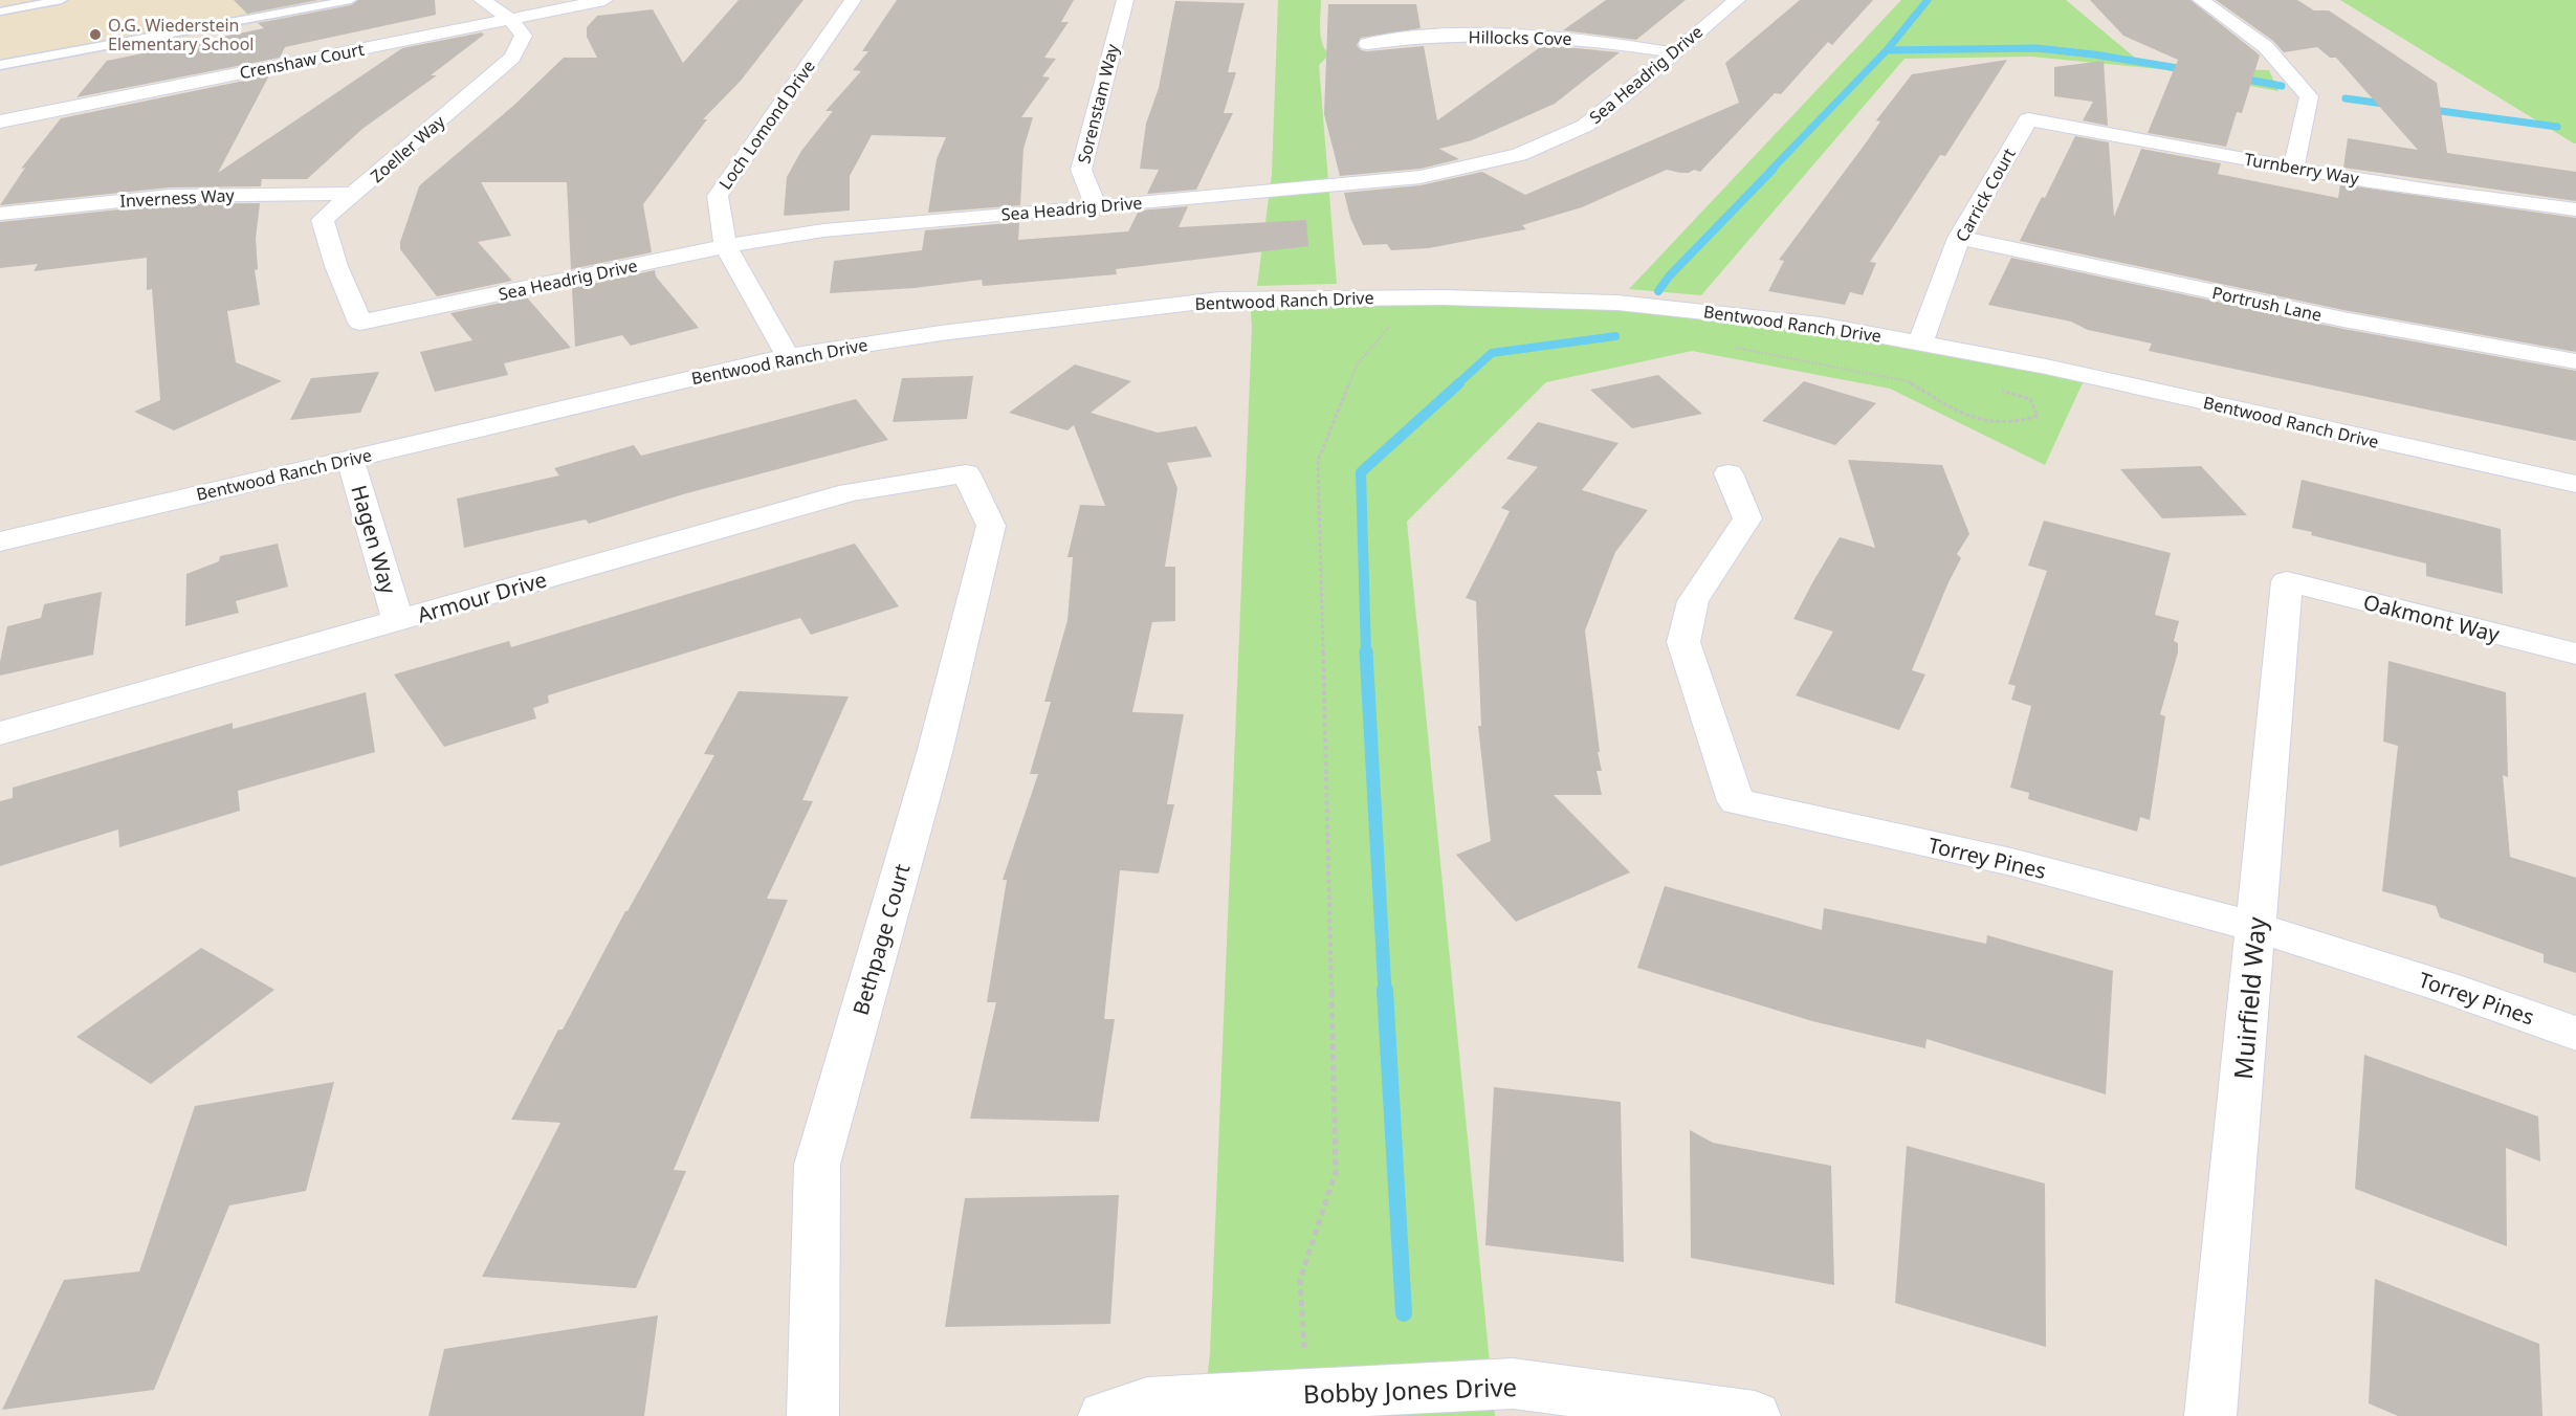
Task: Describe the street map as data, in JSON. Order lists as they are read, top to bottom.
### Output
{
  "streets": {
    "street": [
      "Hillocks Cove",
      "Crenshaw Court",
      "Sea Headrig Drive",
      "Sorenstam Way",
      "Loch Lomond Drive",
      "Zoeller Way",
      "Turnberry Way",
      "Carrick Court",
      "Inverness Way",
      "Bentwood Ranch Drive",
      "Portrush Lane",
      "Hagen Way",
      "Armour Drive",
      "Oakmont Way",
      "Torrey Pines",
      "Bethpage Court",
      "Muirfield Way",
      "Bobby Jones Drive"
    ]
  },
  "crossings": [
    ["Hillocks Cove", "Sea Headrig Drive"],
    ["Crenshaw Court", "Zoeller Way"],
    ["Sea Headrig Drive", "Sorenstam Way"],
    ["Sea Headrig Drive", "Loch Lomond Drive"],
    ["Sea Headrig Drive", "Zoeller Way"],
    ["Loch Lomond Drive", "Bentwood Ranch Drive"],
    ["Zoeller Way", "Inverness Way"],
    ["Turnberry Way", "Carrick Court"],
    ["Carrick Court", "Bentwood Ranch Drive"],
    ["Carrick Court", "Portrush Lane"],
    ["Bentwood Ranch Drive", "Hagen Way"],
    ["Hagen Way", "Armour Drive"],
    ["Armour Drive", "Bethpage Court"],
    ["Oakmont Way", "Muirfield Way"],
    ["Torrey Pines", "Muirfield Way"]
  ],
  "places": ["O.G. Wiederstein Elementary School"]
}
